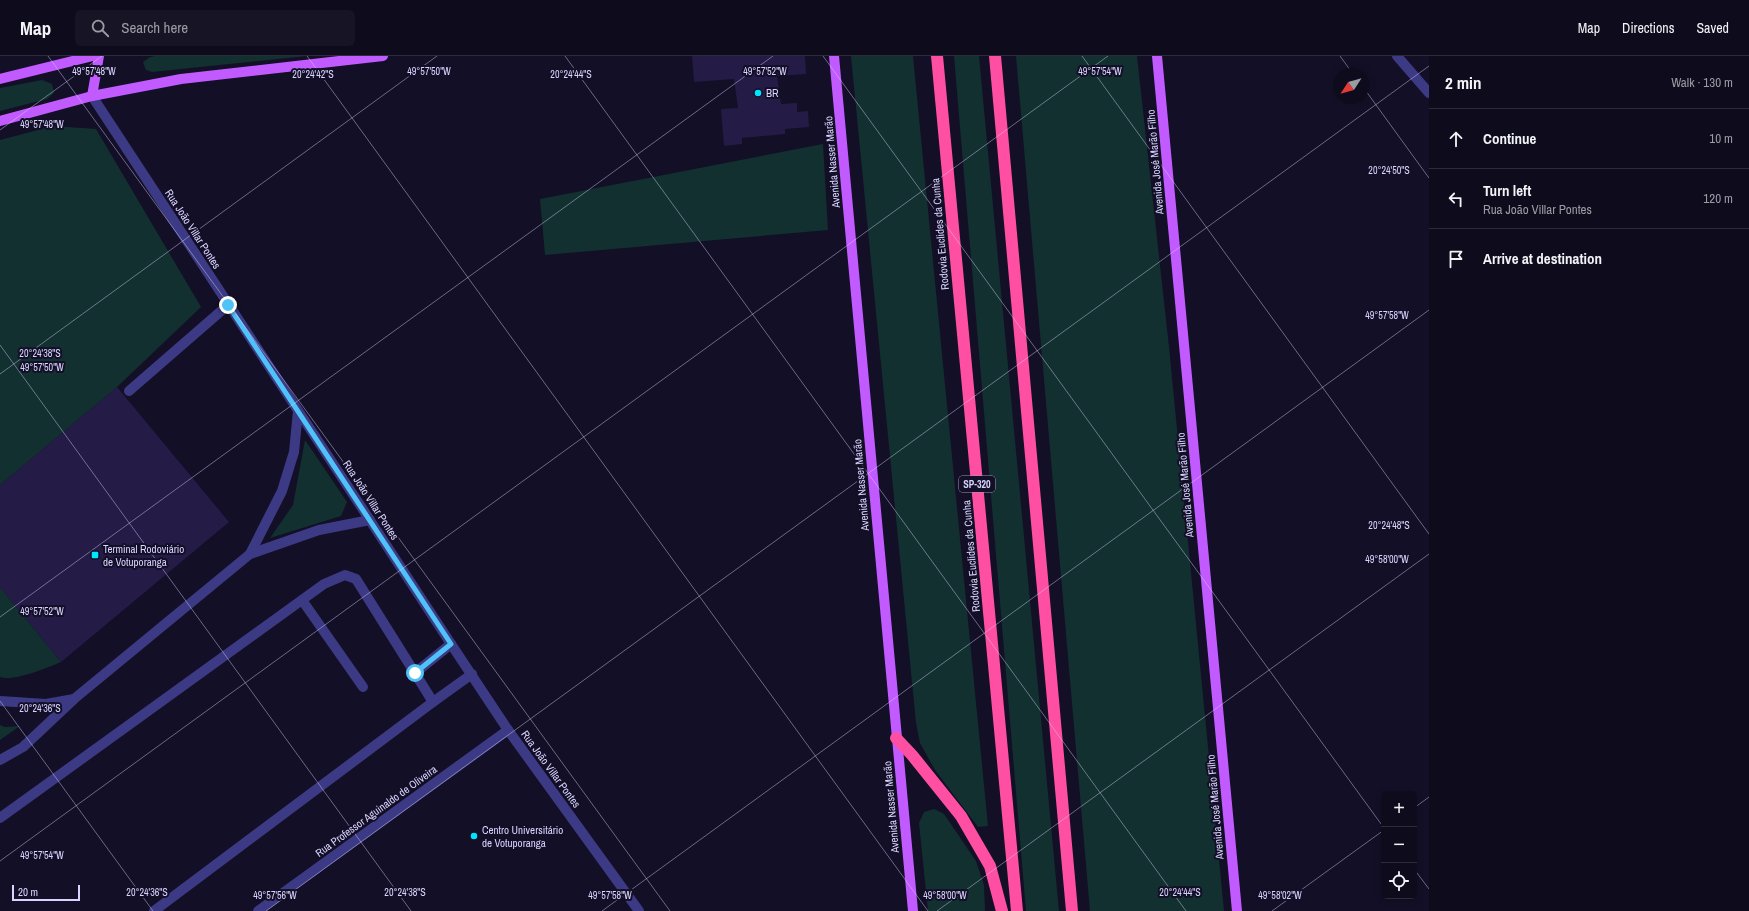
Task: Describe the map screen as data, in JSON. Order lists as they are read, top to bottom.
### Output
{
  "streets": {
    "highway": ["Rodovia Euclides da Cunha", "SP-320"],
    "main road": ["Avenida Nasser Marão", "Avenida José Marão Filho"],
    "street": ["Rua João Villar Pontes", "Rua Professor Aguinaldo de Oliveira"]
  },
  "crossings": [
    ["Rua João Villar Pontes", "Rua Professor Aguinaldo de Oliveira"]
  ],
  "places": {
    "other": ["BR", "Centro Universitário de Votuporanga"],
    "transit": ["Terminal Rodoviário de Votuporanga"]
  },
  "scale_bar": "20 m",
  "north": "bottom left",
  "page": {
    "header": "Map",
    "search": "Search here",
    "nav": ["Map", "Directions", "Saved"],
    "heading": ["2 min", "Walk · 130 m"],
    "list": [
      ["Continue", "10 m"],
      ["Turn left", "Rua João Villar Pontes", "120 m"],
      "Arrive at destination"
    ],
    "map_buttons": ["+", "−"],
    "scale": "20 m"
  },
  "coordinates": [
    "49°57'52\"W",
    "49°57'48\"W",
    "49°57'50\"W",
    "49°57'54\"W",
    "20°24'42\"S",
    "20°24'44\"S",
    "20°24'50\"S",
    "49°57'58\"W",
    "20°24'38\"S",
    "20°24'48\"S",
    "49°58'00\"W",
    "20°24'36\"S",
    "49°57'56\"W",
    "49°58'02\"W"
  ]
}
